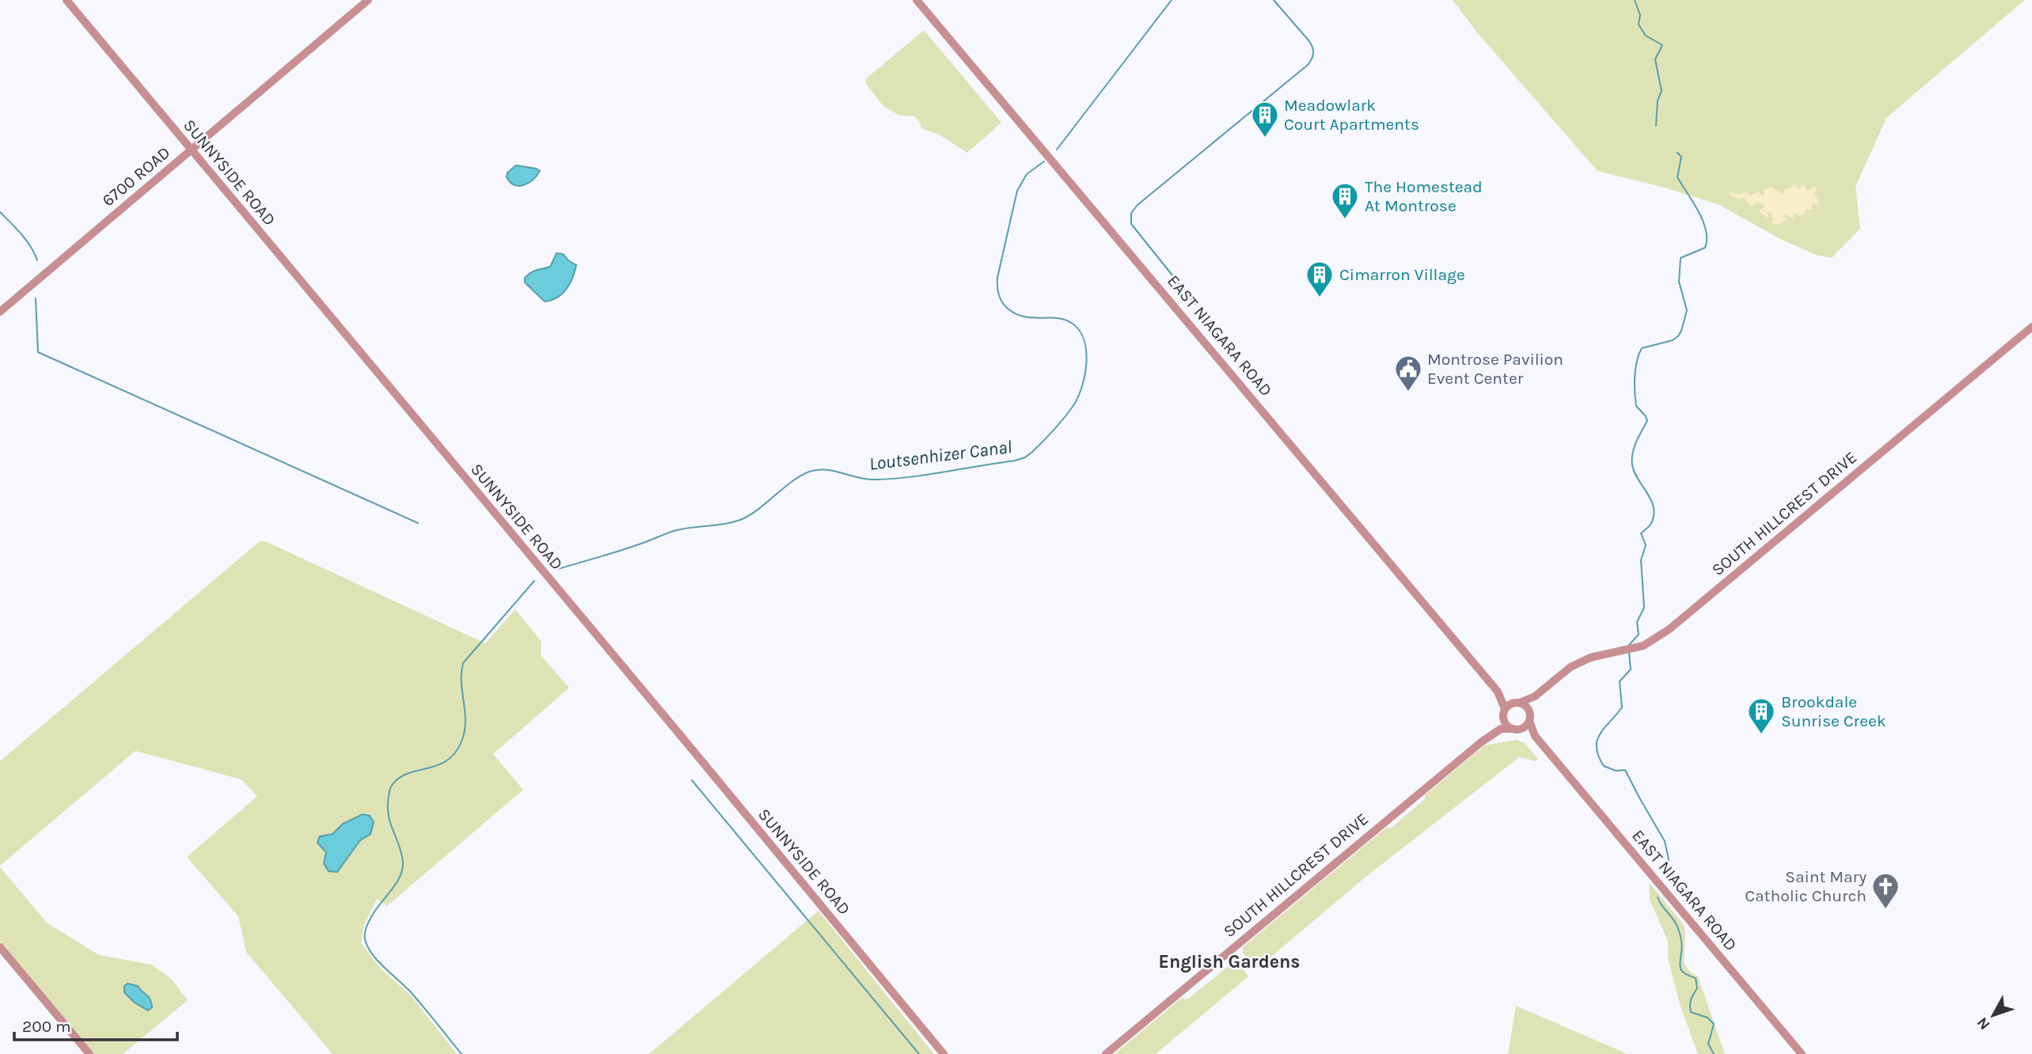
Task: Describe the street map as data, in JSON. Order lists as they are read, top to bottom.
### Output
{
  "streets": {
    "street": [
      "SUNNYSIDE ROAD",
      "6700 ROAD",
      "EAST NIAGARA ROAD",
      "SOUTH HILLCREST DRIVE"
    ]
  },
  "crossings": [
    ["SUNNYSIDE ROAD", "6700 ROAD"],
    ["EAST NIAGARA ROAD", "SOUTH HILLCREST DRIVE"]
  ],
  "districts": ["English Gardens"],
  "water": ["Loutsenhizer Canal"],
  "places": {
    "building": [
      "Meadowlark Court Apartments",
      "The Homestead At Montrose",
      "Cimarron Village",
      "Brookdale Sunrise Creek"
    ],
    "public building": ["Montrose Pavilion Event Center"],
    "church": ["Saint Mary Catholic Church"]
  },
  "scale_bar": "200 m",
  "north": "bottom left"
}
